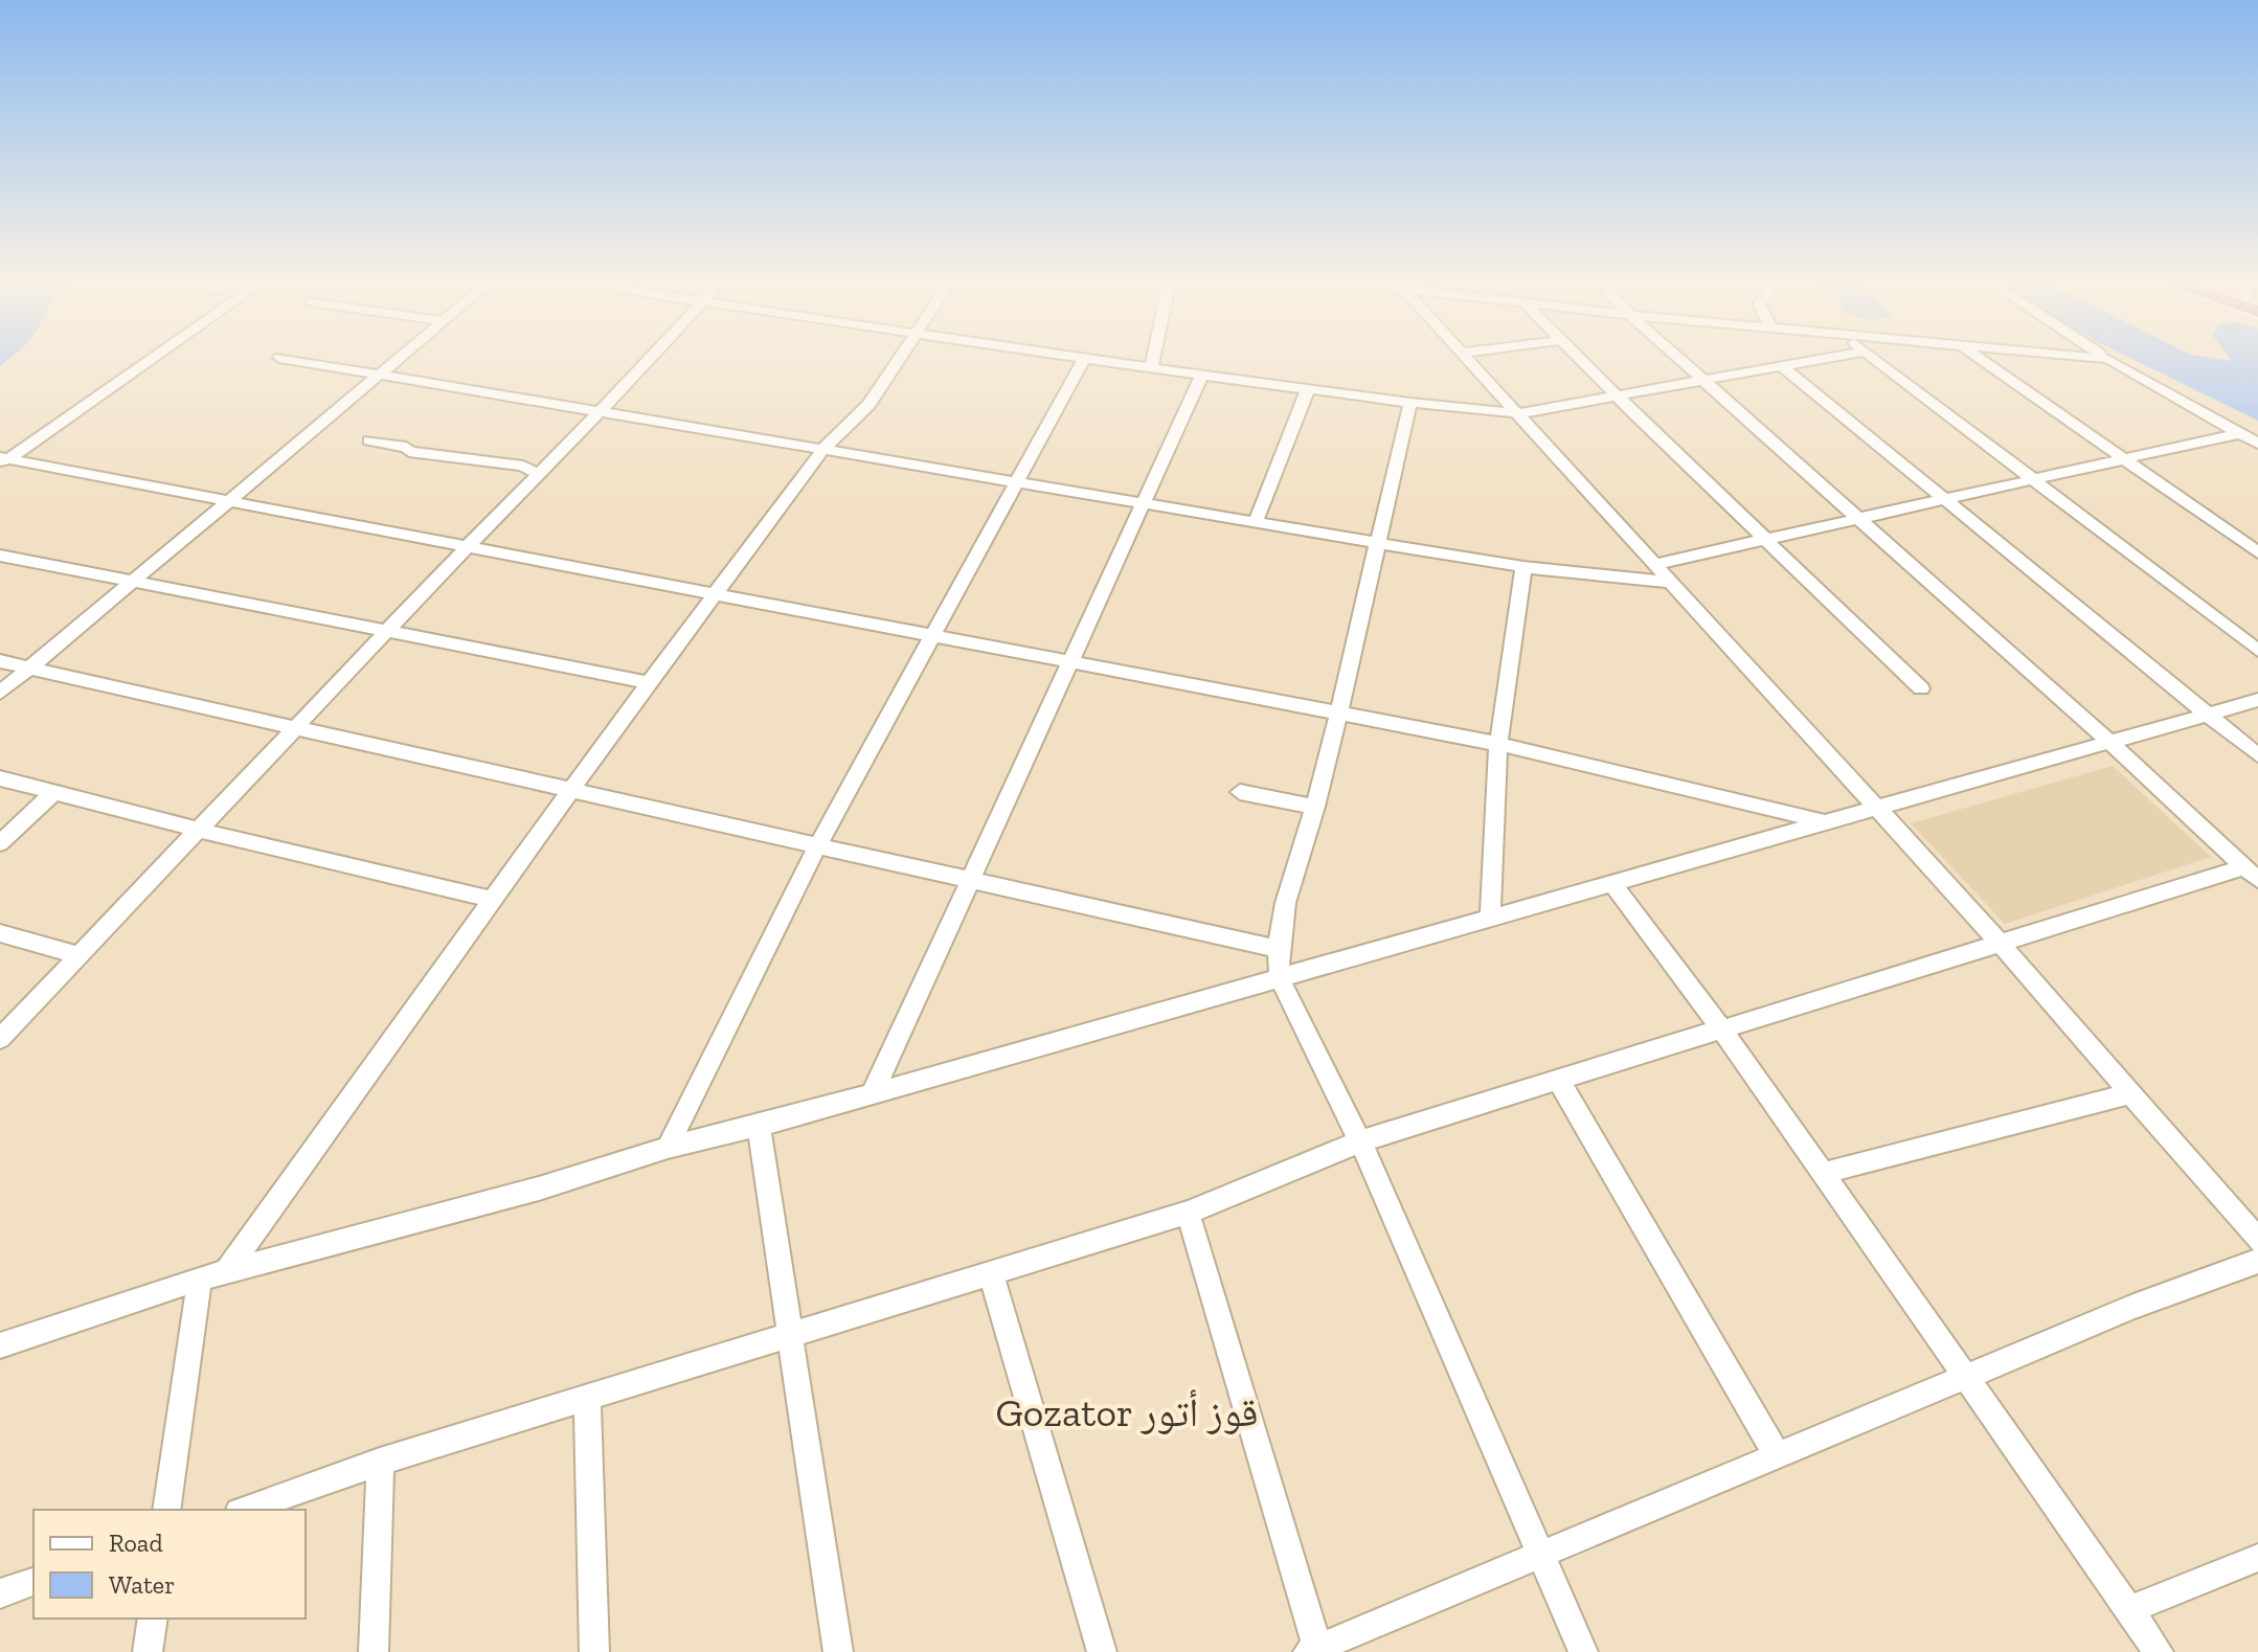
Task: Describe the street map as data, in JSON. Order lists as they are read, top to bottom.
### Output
{
  "districts": ["Gozator قوز أتور"],
  "legend": ["Road", "Water"]
}
